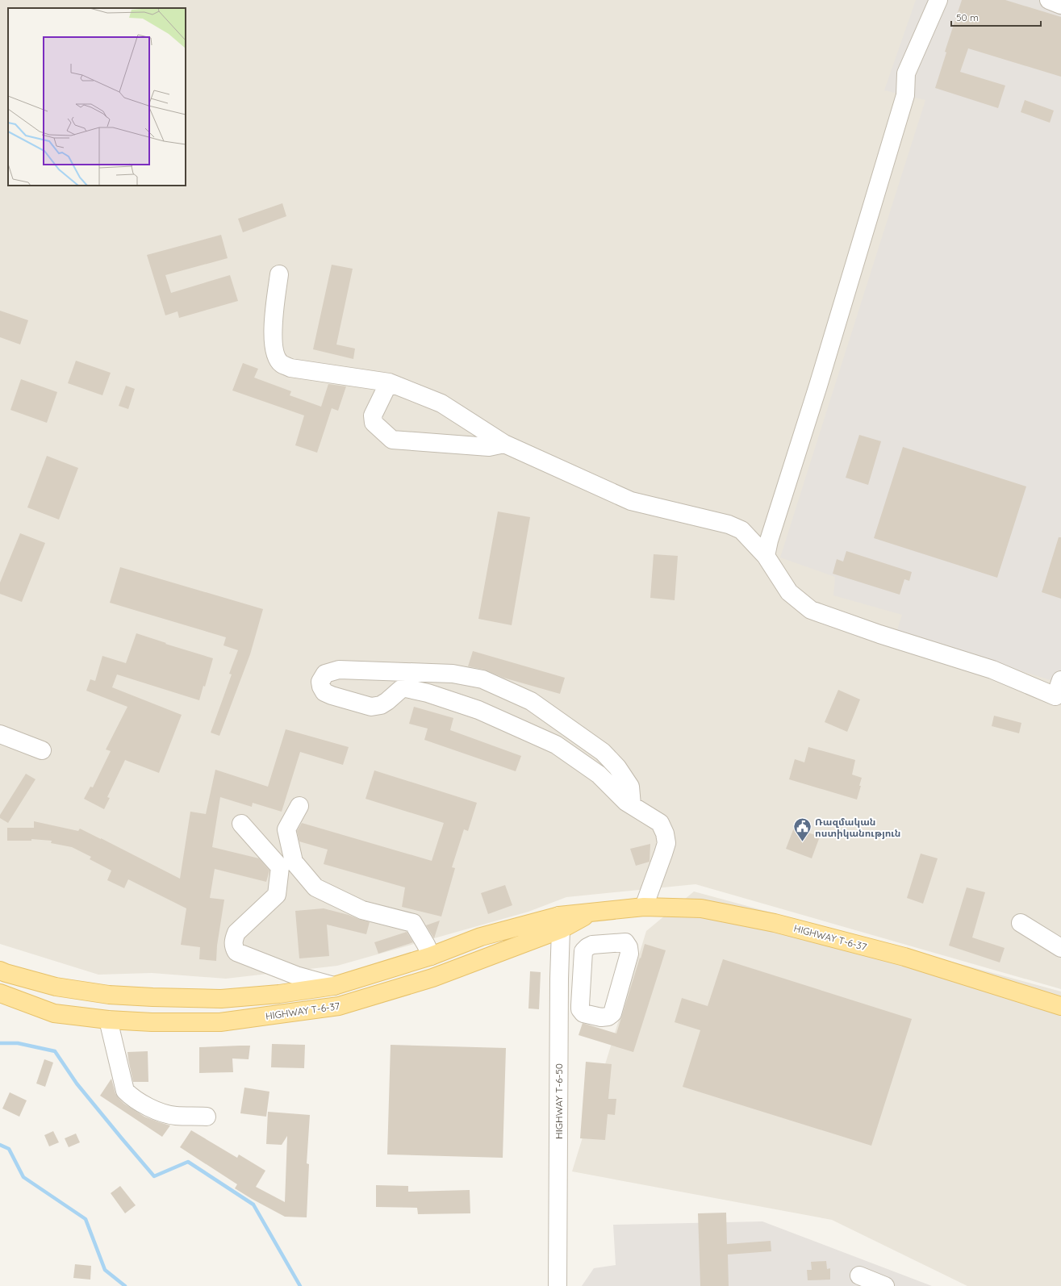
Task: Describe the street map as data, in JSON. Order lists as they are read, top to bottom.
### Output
{
  "streets": {
    "main road": ["HIGHWAY T-6-37"],
    "street": ["HIGHWAY T-6-50"]
  },
  "crossings": [
    ["HIGHWAY T-6-37", "HIGHWAY T-6-50"]
  ],
  "places": {
    "public building": ["Ռազմական ոստիկանություն"]
  },
  "scale_bar": "50 m"
}
